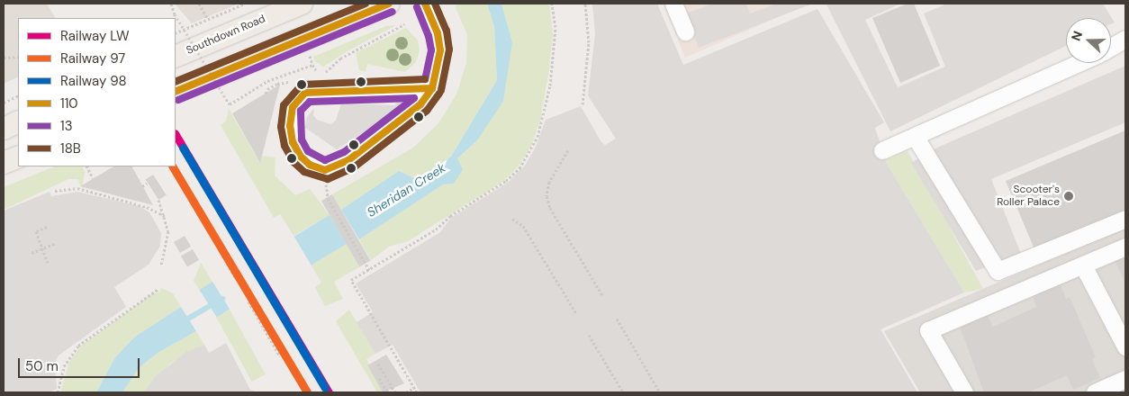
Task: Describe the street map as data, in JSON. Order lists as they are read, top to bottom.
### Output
{
  "streets": {
    "main road": ["Southdown Road"]
  },
  "water": ["Sheridan Creek"],
  "places": ["Scooter's Roller Palace"],
  "lines": [
    "transit line 110",
    "transit line 18B",
    "transit line 13",
    "rail line LW",
    "rail line 98",
    "rail line 97"
  ],
  "legend": [
    "Railway LW",
    "Railway 97",
    "Railway 98",
    "110",
    "13",
    "18B"
  ],
  "scale_bar": "50 m",
  "north": "left"
}
